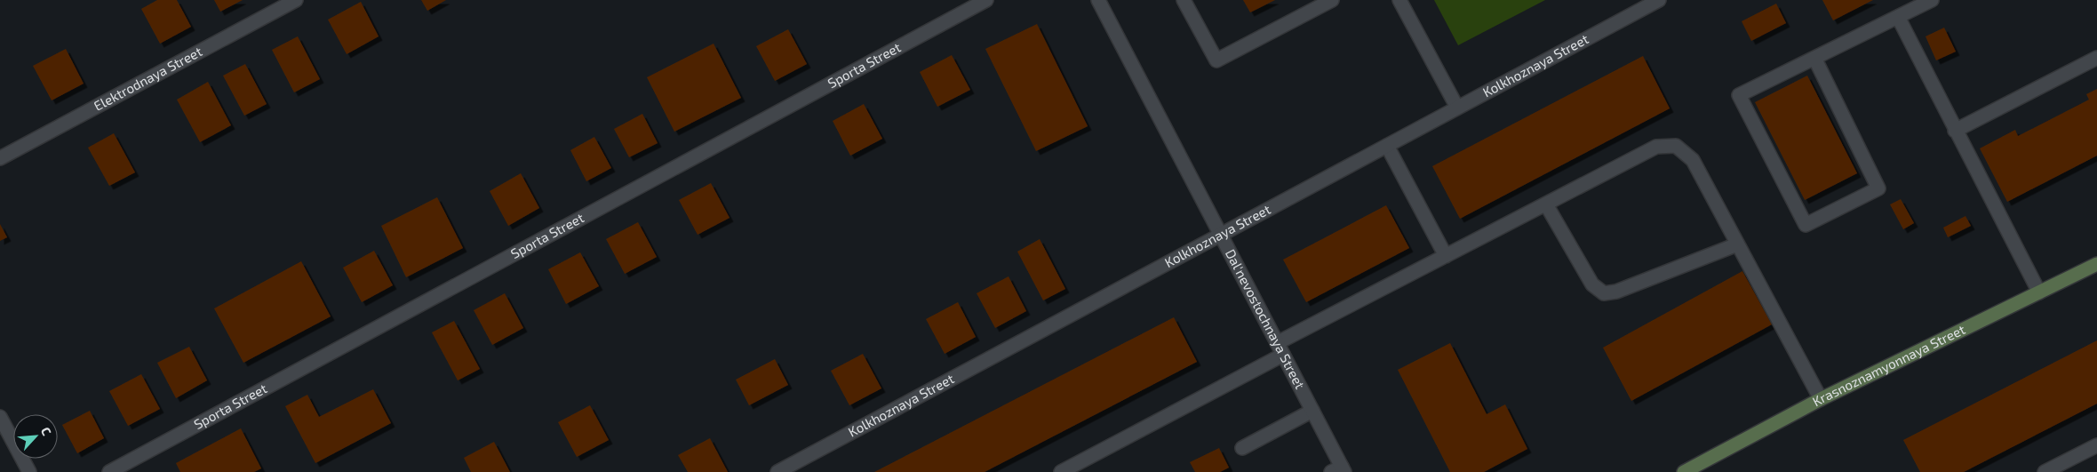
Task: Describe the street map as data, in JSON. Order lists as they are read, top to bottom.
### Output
{
  "streets": {
    "street": [
      "Sporta Street",
      "Kolkhoznaya Street",
      "Elektrodnaya Street",
      "Dal'nevostochnaya Street",
      "Krasnoznamyonnaya Street"
    ]
  },
  "crossings": [
    ["Kolkhoznaya Street", "Dal'nevostochnaya Street"]
  ],
  "north": "top right"
}
